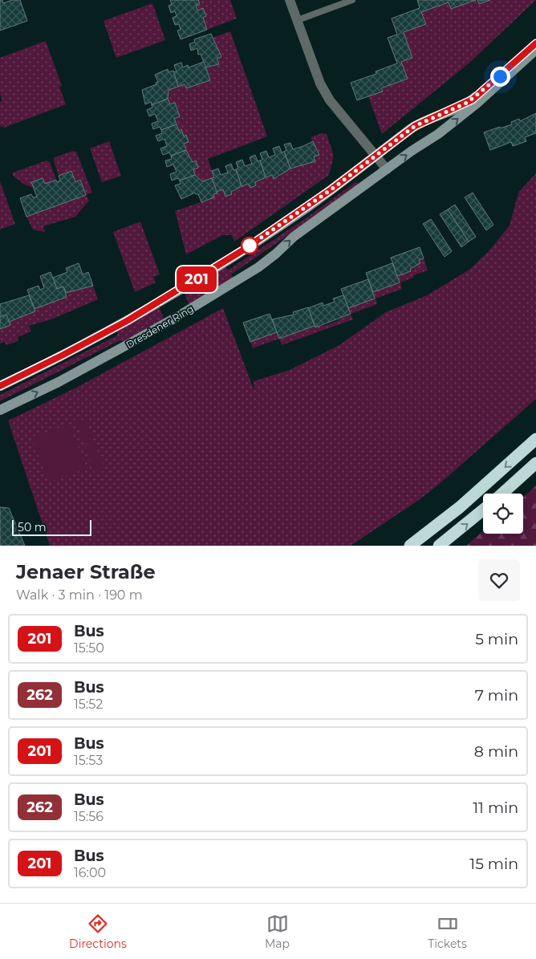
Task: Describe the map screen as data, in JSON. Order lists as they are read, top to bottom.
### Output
{
  "streets": {
    "street": ["Dresdener Ring"]
  },
  "lines": ["bus line 201"],
  "scale_bar": "50 m",
  "page": {
    "on_map": "201",
    "scale": "50 m",
    "heading": ["Jenaer Straße", "Walk · 3 min · 190 m"],
    "list": [
      {
        "mark": "201",
        "name": "Bus",
        "note": "15:50",
        "value": "5 min"
      },
      {
        "mark": "262",
        "name": "Bus",
        "note": "15:52",
        "value": "7 min"
      },
      {
        "mark": "201",
        "name": "Bus",
        "note": "15:53",
        "value": "8 min"
      },
      {
        "mark": "262",
        "name": "Bus",
        "note": "15:56",
        "value": "11 min"
      },
      {
        "mark": "201",
        "name": "Bus",
        "note": "16:00",
        "value": "15 min"
      }
    ],
    "tabs": ["Directions", "Map", "Tickets"]
  }
}
